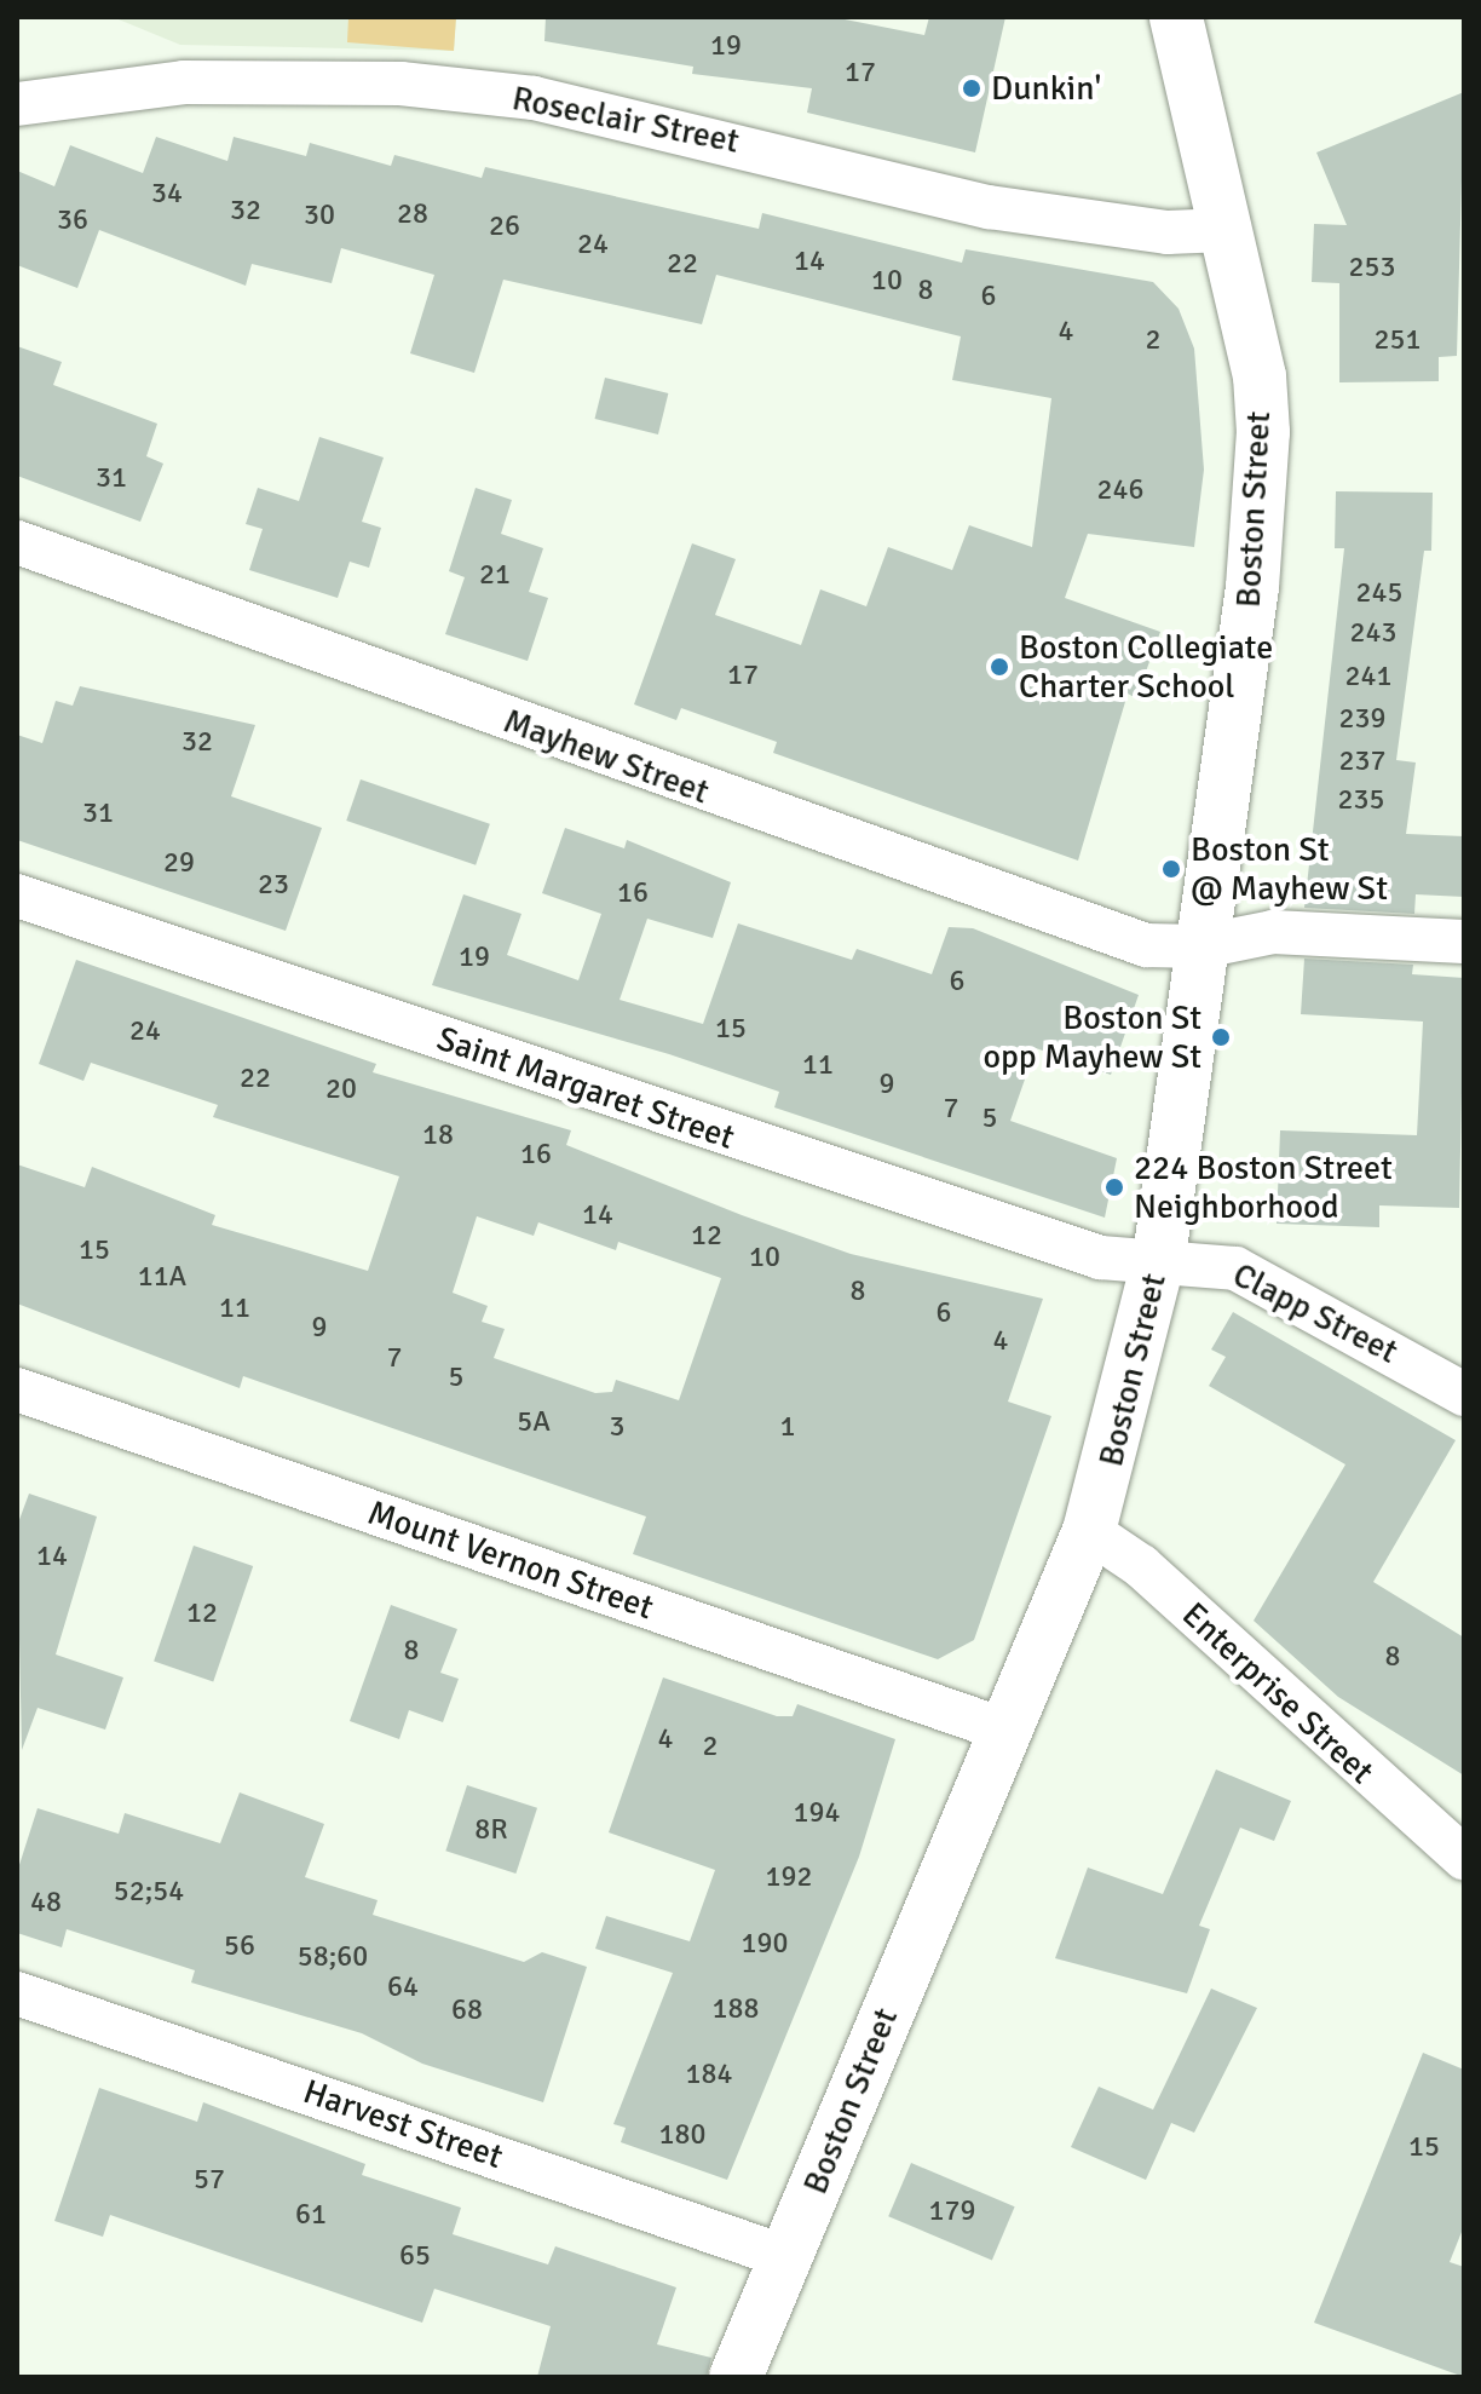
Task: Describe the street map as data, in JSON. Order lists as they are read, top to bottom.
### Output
{
  "streets": {
    "main road": ["Boston Street"],
    "street": [
      "Roseclair Street",
      "Mayhew Street",
      "Saint Margaret Street",
      "Clapp Street",
      "Mount Vernon Street",
      "Enterprise Street",
      "Harvest Street"
    ]
  },
  "crossings": [
    ["Roseclair Street", "Boston Street"],
    ["Boston Street", "Mayhew Street"],
    ["Boston Street", "Saint Margaret Street"],
    ["Boston Street", "Clapp Street"],
    ["Boston Street", "Mount Vernon Street"],
    ["Boston Street", "Enterprise Street"],
    ["Boston Street", "Harvest Street"],
    ["Saint Margaret Street", "Clapp Street"]
  ],
  "places": [
    "Dunkin'",
    "Boston Collegiate Charter School",
    "Boston St @ Mayhew St",
    "Boston St opp Mayhew St",
    "224 Boston Street Neighborhood"
  ],
  "house_numbers": [
    "19",
    "17",
    "34",
    "32",
    "28",
    "30",
    "36",
    "26",
    "24",
    "14",
    "22",
    "253",
    "10",
    "8",
    "6",
    "4",
    "2",
    "251",
    "31",
    "246",
    "21",
    "245",
    "243",
    "17",
    "241",
    "239",
    "32",
    "237",
    "235",
    "31",
    "29",
    "23",
    "16",
    "19",
    "6",
    "15",
    "24",
    "11",
    "22",
    "9",
    "20",
    "7",
    "5",
    "18",
    "16",
    "14",
    "12",
    "15",
    "10",
    "11A",
    "8",
    "11",
    "6",
    "9",
    "4",
    "7",
    "5",
    "5A",
    "3",
    "1",
    "14",
    "12",
    "8",
    "8",
    "4",
    "2",
    "194",
    "8R",
    "192",
    "52;54",
    "48",
    "190",
    "56",
    "58;60",
    "64",
    "188",
    "68",
    "184",
    "180",
    "15",
    "57",
    "179",
    "61",
    "65"
  ]
}
